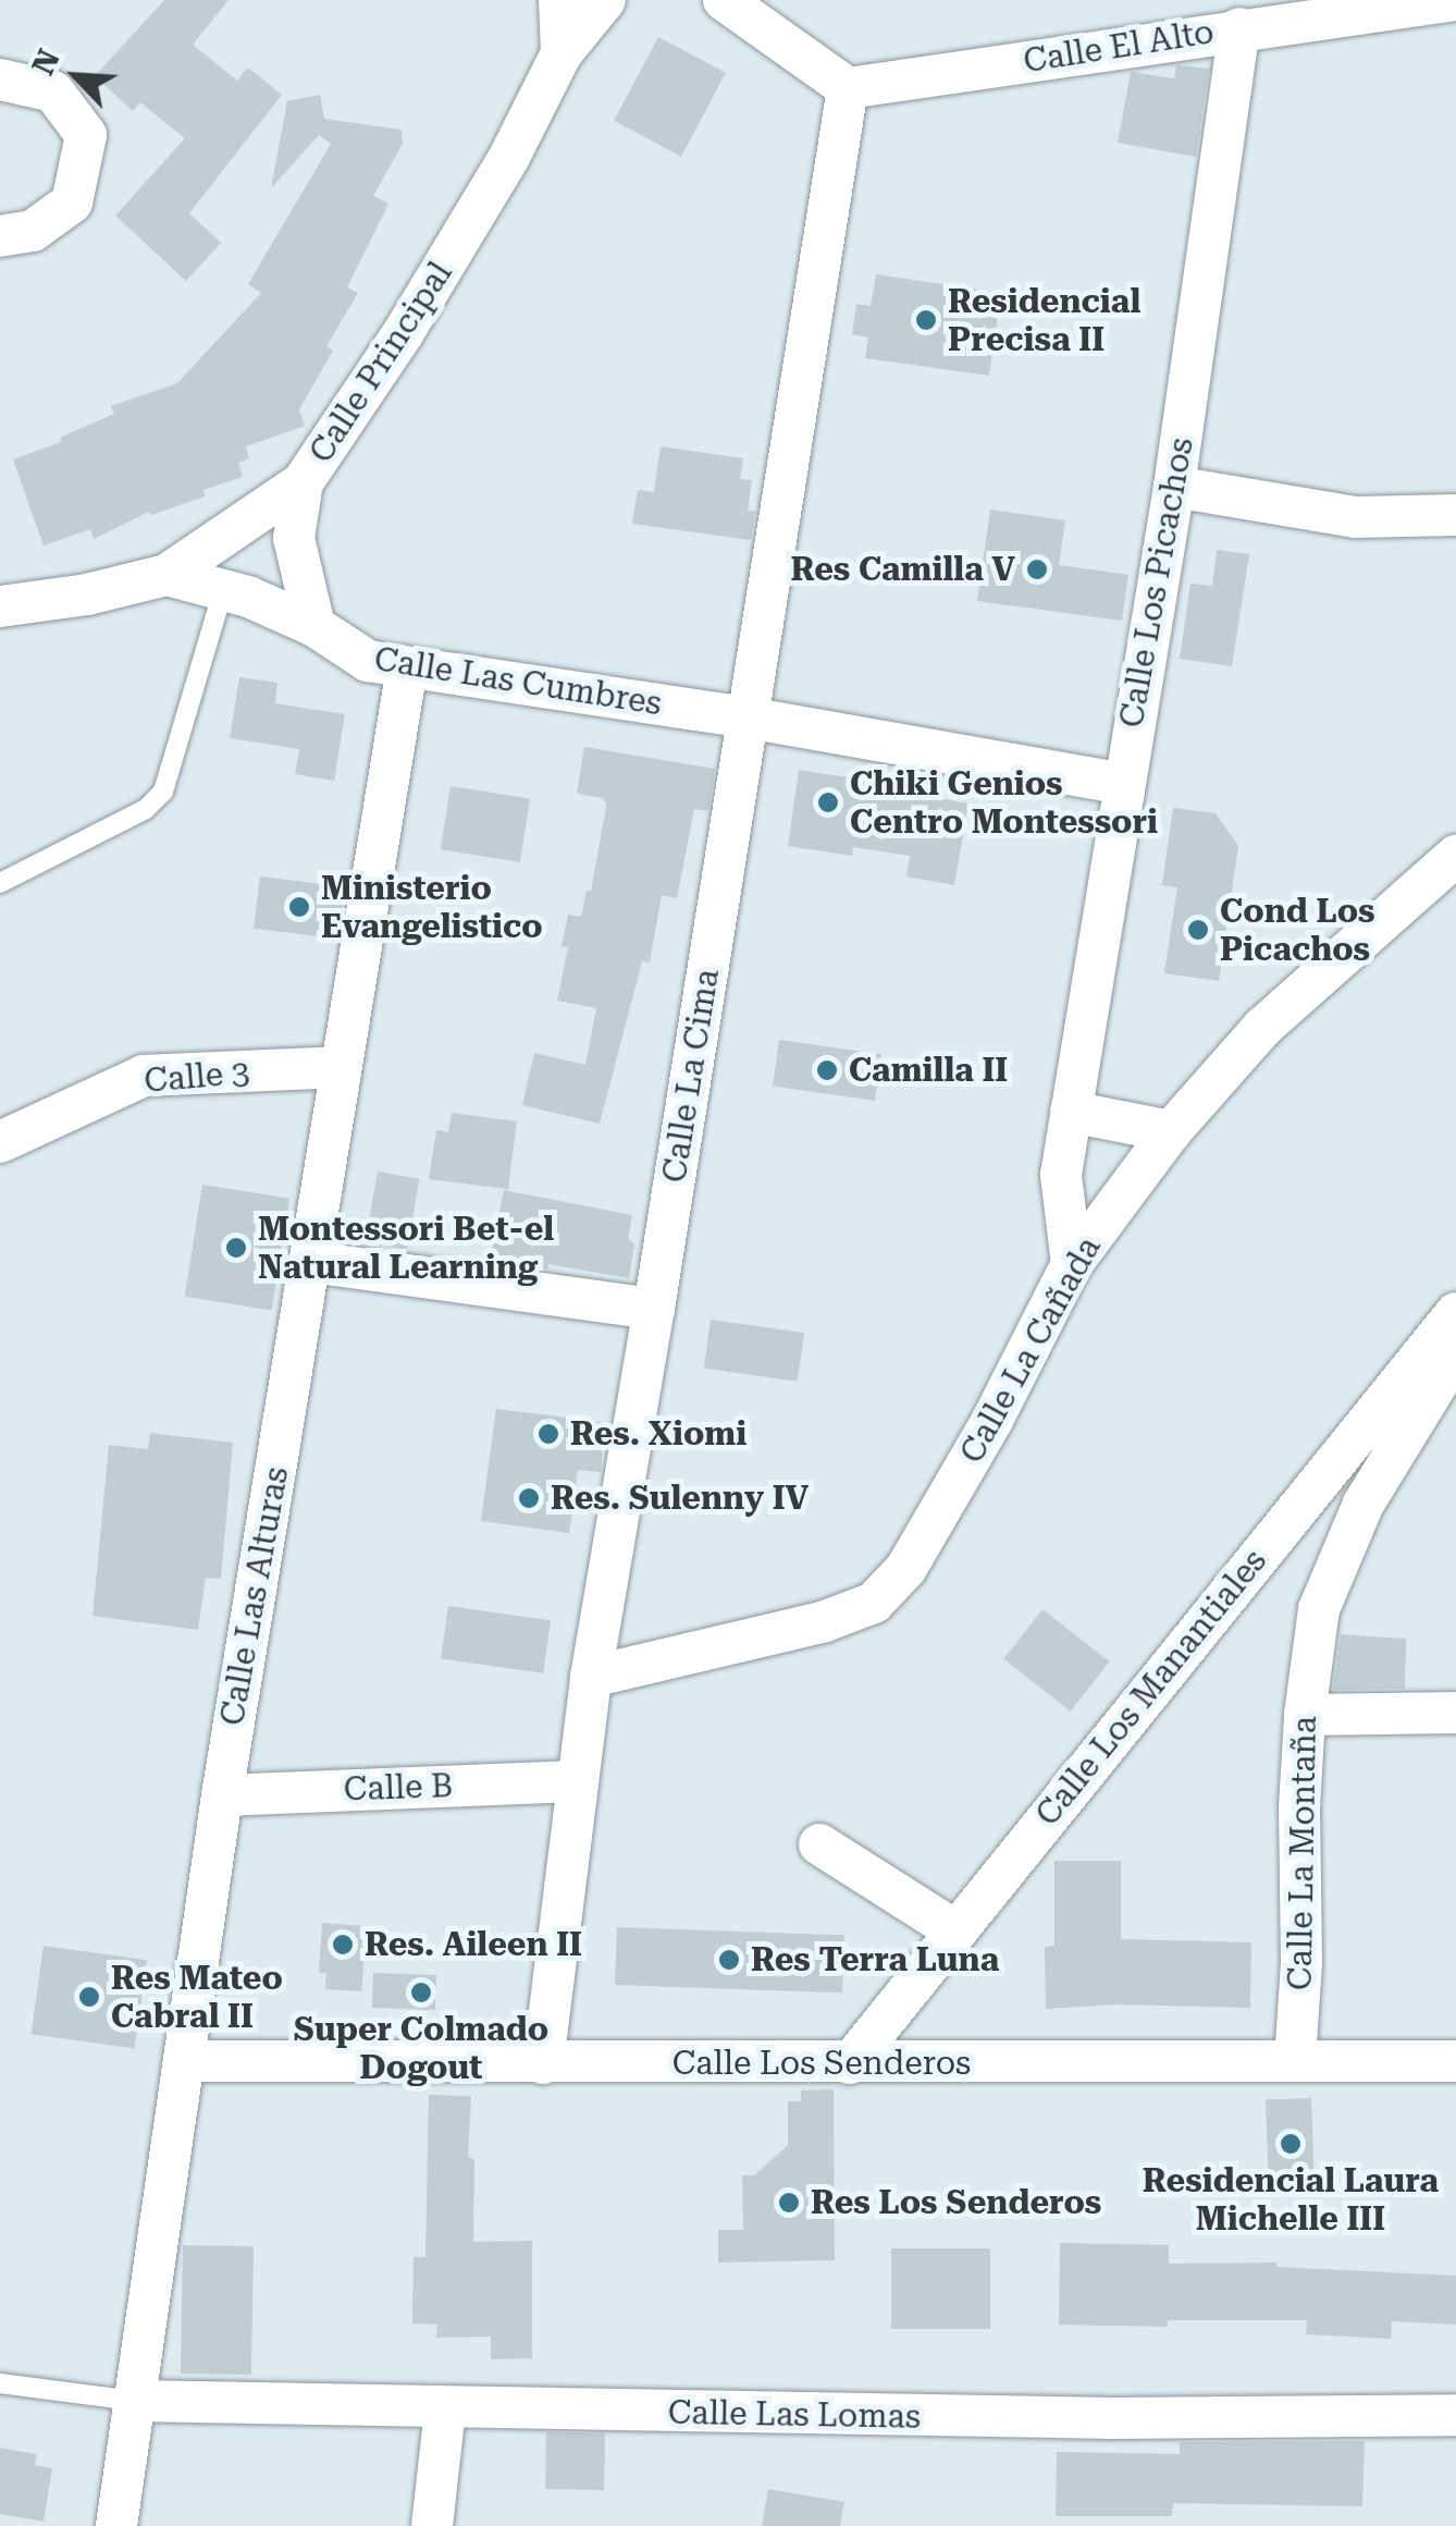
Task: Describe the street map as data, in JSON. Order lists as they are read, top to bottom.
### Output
{
  "streets": {
    "street": [
      "Calle El Alto",
      "Calle Principal",
      "Calle Los Picachos",
      "Calle Las Cumbres",
      "Calle La Cima",
      "Calle 3",
      "Calle La Cañada",
      "Calle Las Alturas",
      "Calle Los Manantiales",
      "Calle B",
      "Calle La Montaña",
      "Calle Los Senderos",
      "Calle Las Lomas"
    ]
  },
  "crossings": [
    ["Calle El Alto", "Calle Los Picachos"],
    ["Calle El Alto", "Calle La Cima"],
    ["Calle Principal", "Calle Las Cumbres"],
    ["Calle Los Picachos", "Calle Las Cumbres"],
    ["Calle Los Picachos", "Calle La Cañada"],
    ["Calle Las Cumbres", "Calle La Cima"],
    ["Calle Las Cumbres", "Calle Las Alturas"],
    ["Calle La Cima", "Calle La Cañada"],
    ["Calle La Cima", "Calle B"],
    ["Calle La Cima", "Calle Los Senderos"],
    ["Calle 3", "Calle Las Alturas"],
    ["Calle Las Alturas", "Calle B"],
    ["Calle Las Alturas", "Calle Los Senderos"],
    ["Calle Las Alturas", "Calle Las Lomas"],
    ["Calle Los Manantiales", "Calle Los Senderos"],
    ["Calle La Montaña", "Calle Los Senderos"]
  ],
  "places": [
    "Residencial Precisa II",
    "Res Camilla V",
    "Chiki Genios Centro Montessori",
    "Ministerio Evangelistico",
    "Cond Los Picachos",
    "Camilla II",
    "Montessori Bet-el Natural Learning",
    "Res. Xiomi",
    "Res. Sulenny IV",
    "Res. Aileen II",
    "Res Terra Luna",
    "Super Colmado Dogout",
    "Res Mateo Cabral II",
    "Residencial Laura Michelle III",
    "Res Los Senderos"
  ],
  "north": "top left"
}
